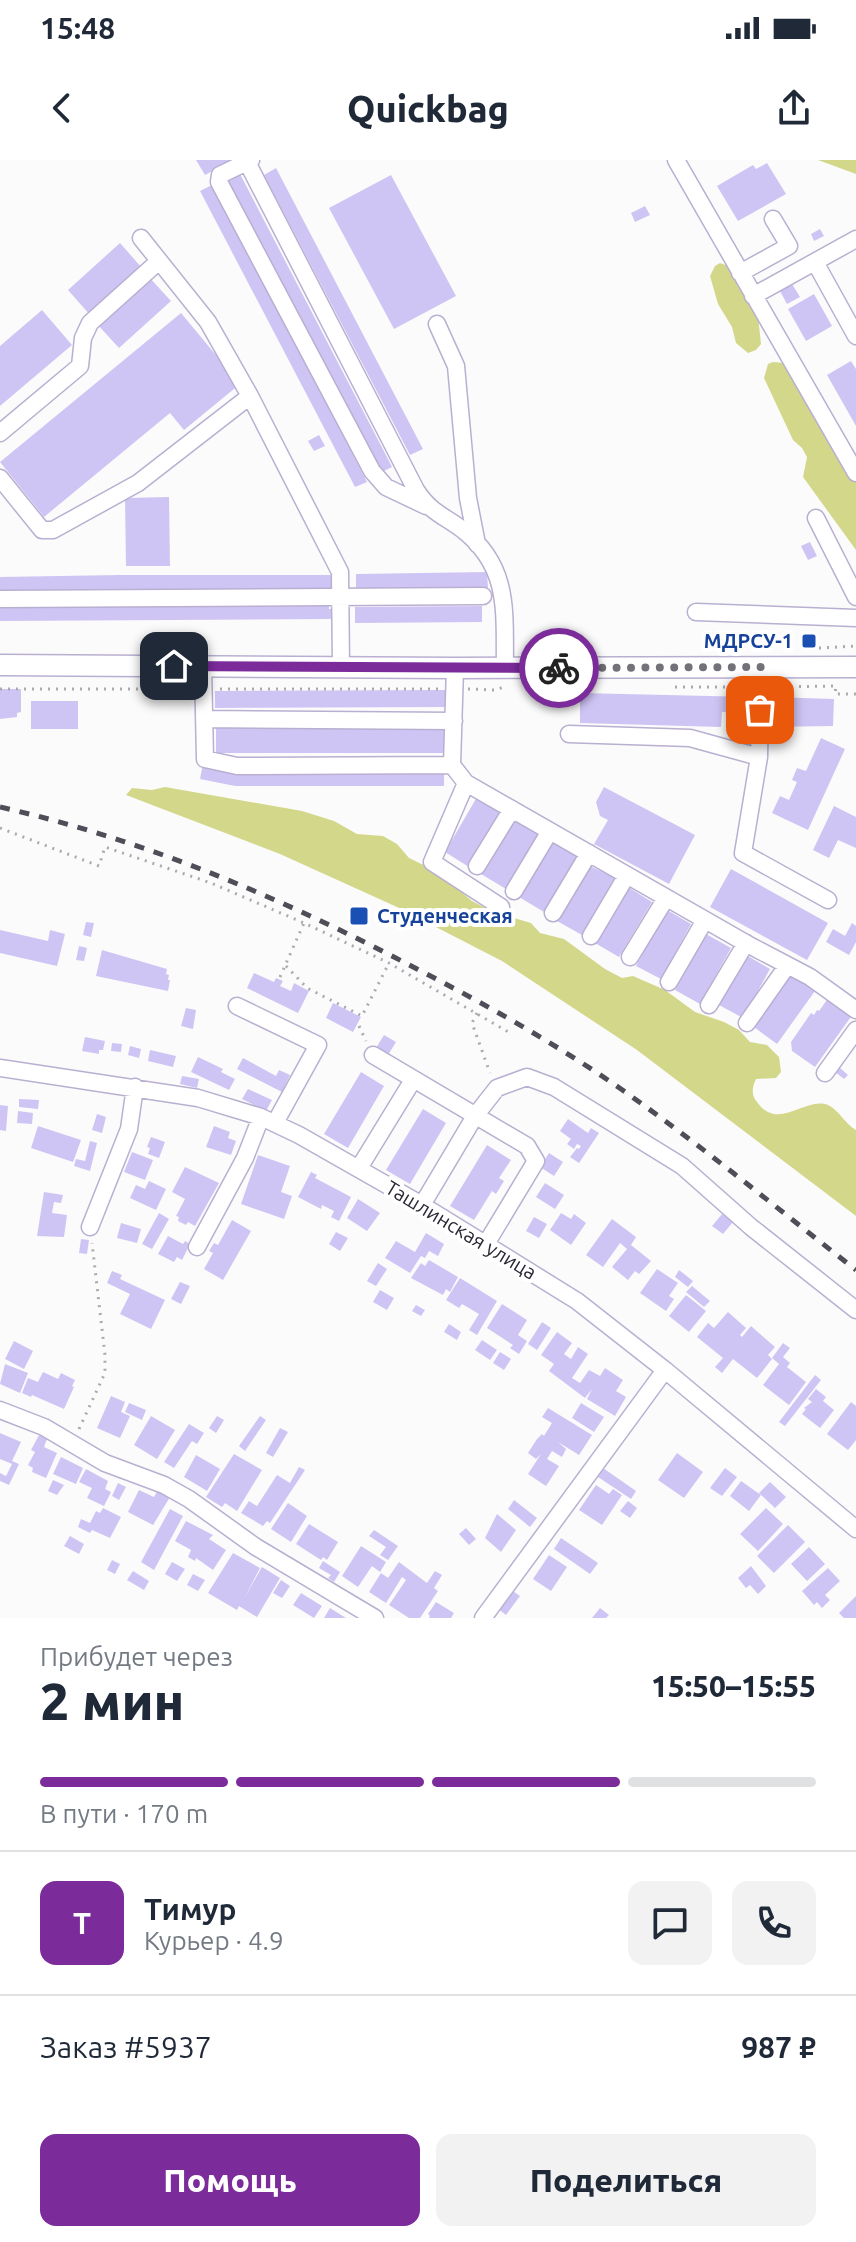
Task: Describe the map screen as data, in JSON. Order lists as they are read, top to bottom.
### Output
{
  "streets": {
    "street": ["Ташлинская улица"]
  },
  "places": {
    "transit": ["МДРСУ-1", "Студенческая"]
  },
  "page": {
    "status": "15:48",
    "header": "Quickbag",
    "heading": ["2 мин", "Прибудет через", "15:50–15:55"],
    "panel": [
      "Тимур",
      "Курьер · 4.9",
      "Заказ #5937",
      "987 ₽"
    ],
    "bar": "В пути · 170 m",
    "round": "Т",
    "buttons": ["Помощь", "Поделиться"]
  }
}
